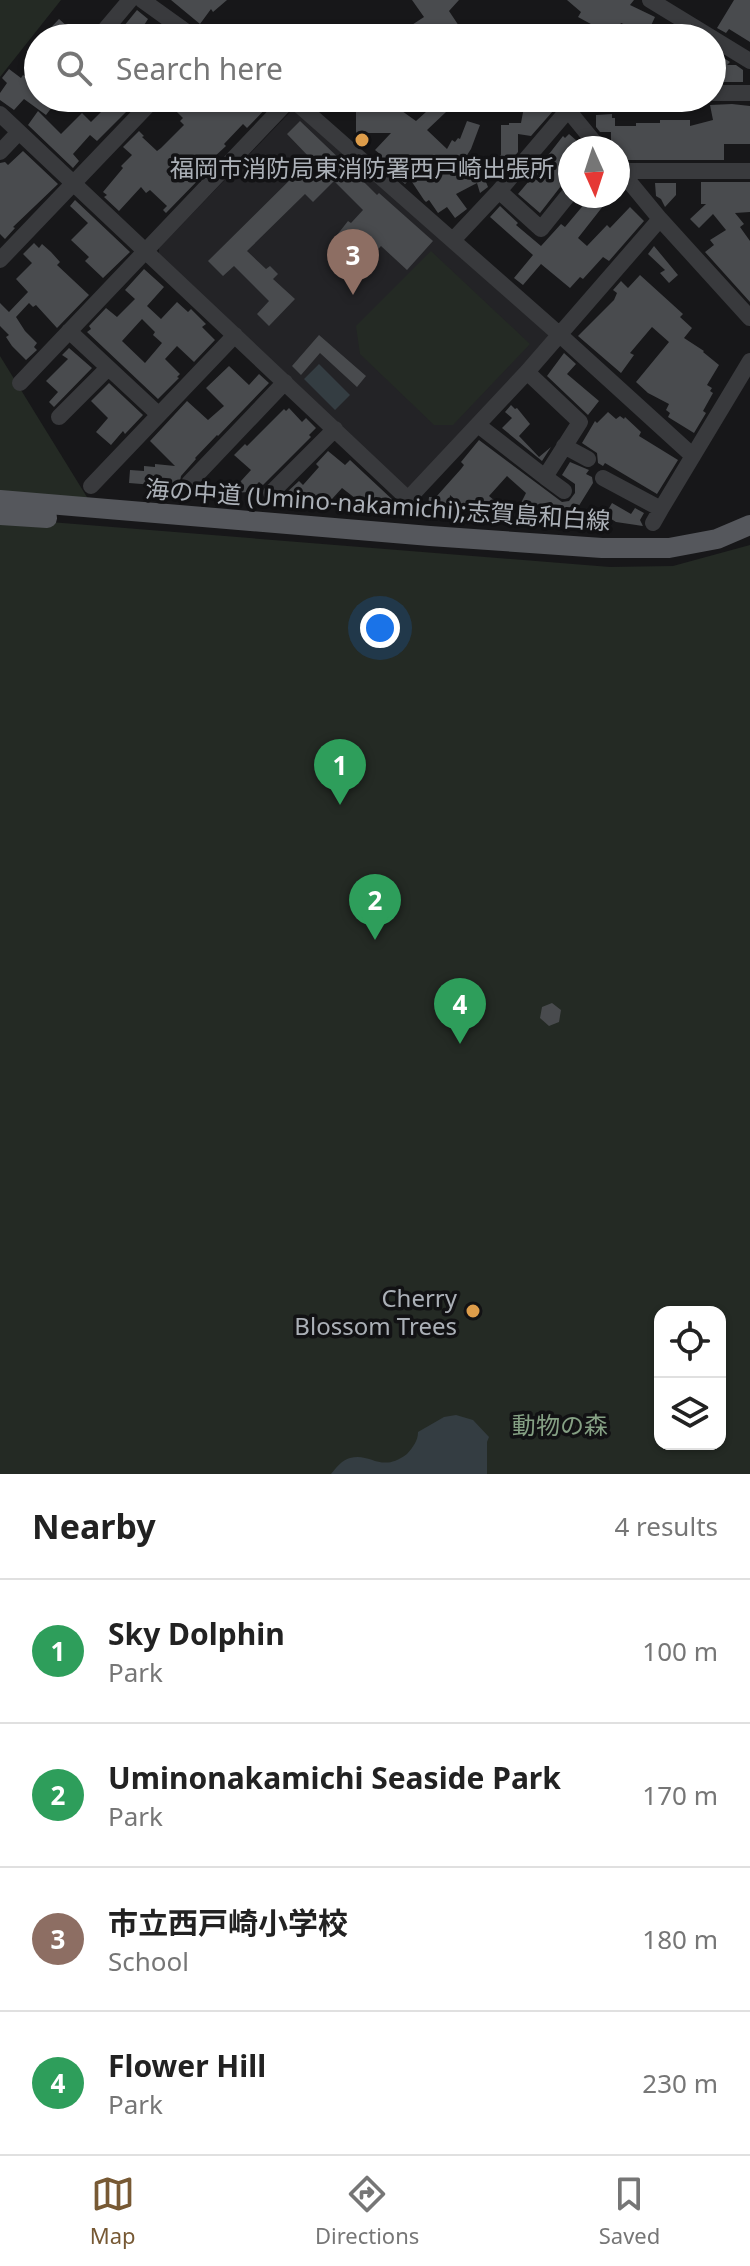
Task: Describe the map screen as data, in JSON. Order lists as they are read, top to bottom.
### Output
{
  "streets": {
    "main road": ["海の中道 (Umino-nakamichi);志賀島和白線"]
  },
  "parks": ["動物の森"],
  "places": ["福岡市消防局東消防署西戸崎出張所", "Cherry Blossom Trees"],
  "north": "bottom",
  "page": {
    "search": "Search here",
    "pins": [
      "3",
      "1",
      "2",
      "4"
    ],
    "heading": ["Nearby", "4 results"],
    "list": [
      {
        "mark": "1",
        "name": "Sky Dolphin",
        "note": "Park",
        "value": "100 m"
      },
      {
        "mark": "2",
        "name": "Uminonakamichi Seaside Park",
        "note": "Park",
        "value": "170 m"
      },
      {
        "mark": "3",
        "name": "市立西戸崎小学校",
        "note": "School",
        "value": "180 m"
      },
      {
        "mark": "4",
        "name": "Flower Hill",
        "note": "Park",
        "value": "230 m"
      }
    ],
    "nav": ["Map", "Directions", "Saved"]
  }
}
